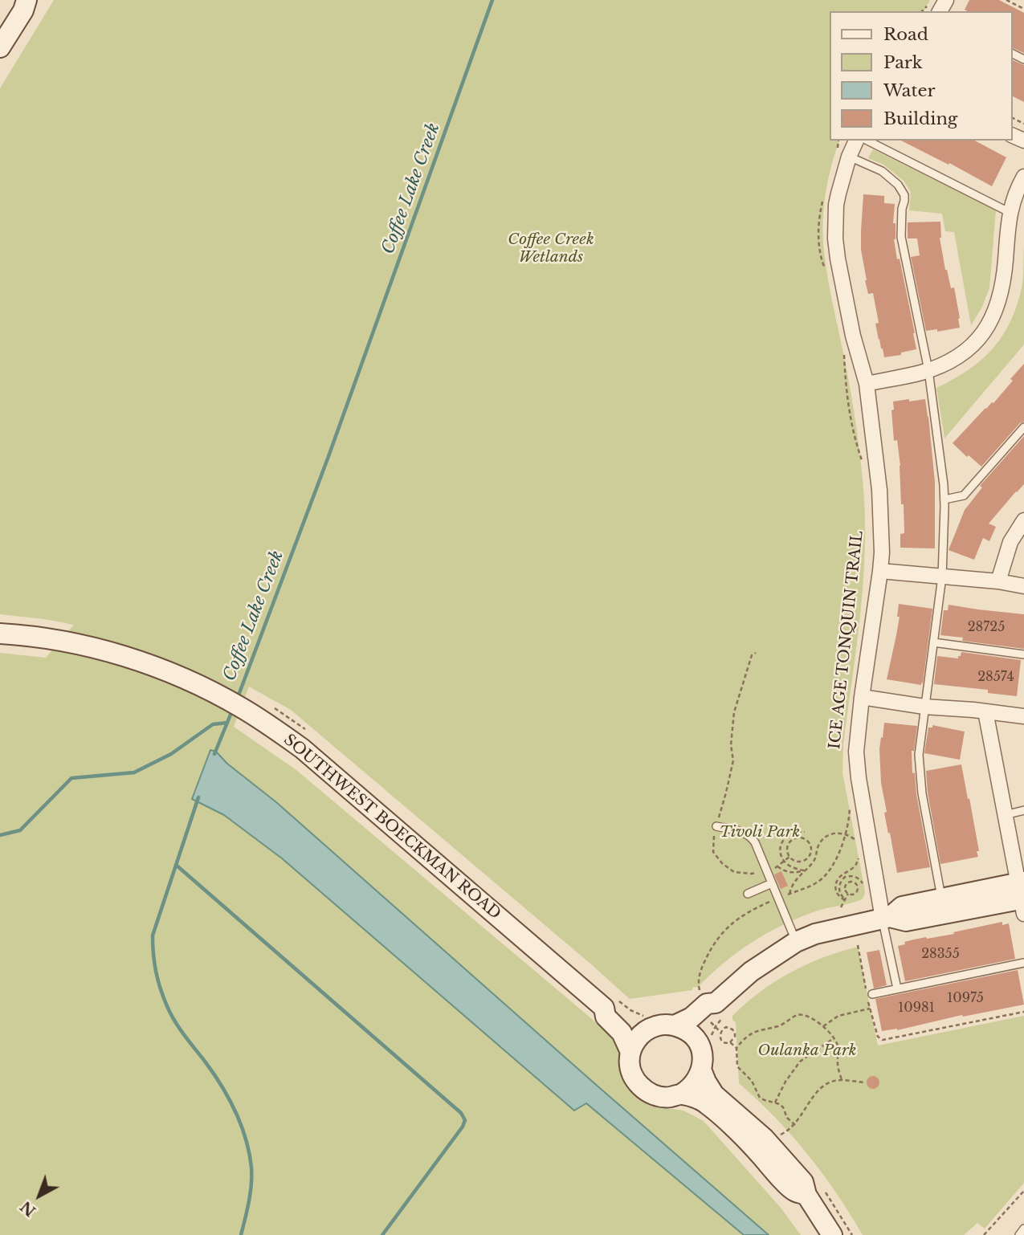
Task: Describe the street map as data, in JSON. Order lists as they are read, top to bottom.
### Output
{
  "streets": {
    "main road": ["SOUTHWEST BOECKMAN ROAD"]
  },
  "water": ["Coffee Lake Creek"],
  "parks": ["Coffee Creek Wetlands", "Tivoli Park", "Oulanka Park"],
  "house_numbers": [
    "28725",
    "28574",
    "28355",
    "10975",
    "10981"
  ],
  "legend": [
    "Road",
    "Park",
    "Water",
    "Building"
  ],
  "north": "bottom left"
}
